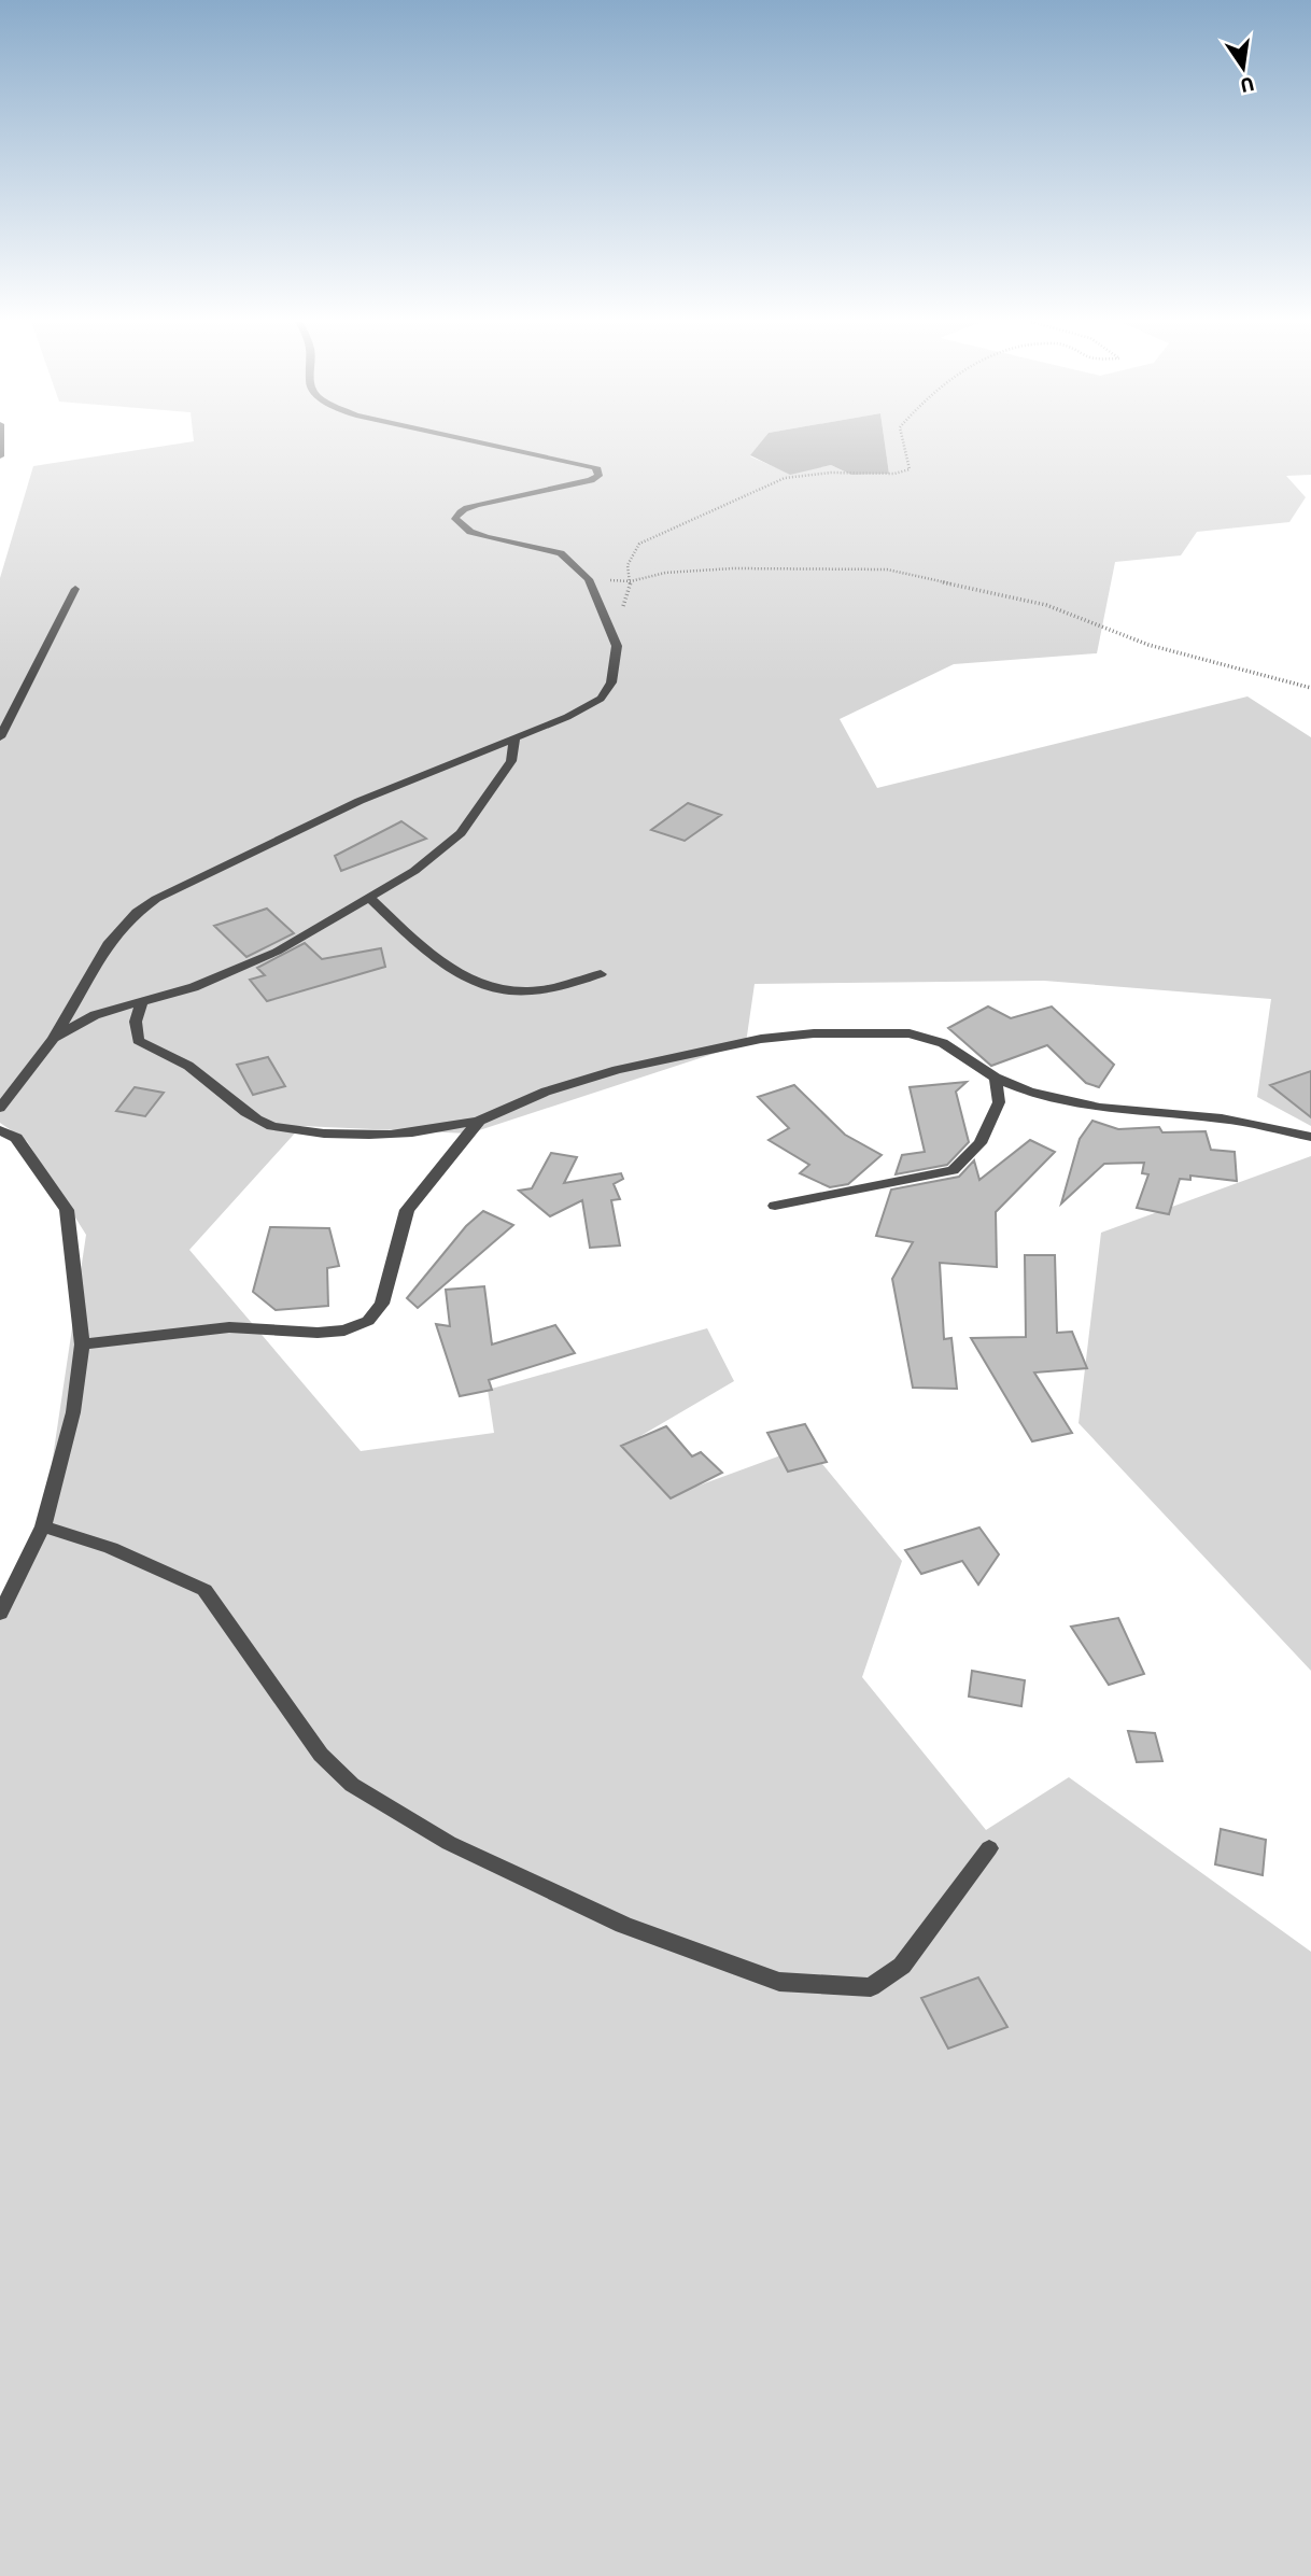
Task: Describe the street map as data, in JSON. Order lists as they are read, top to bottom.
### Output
{
  "north": "bottom"
}
